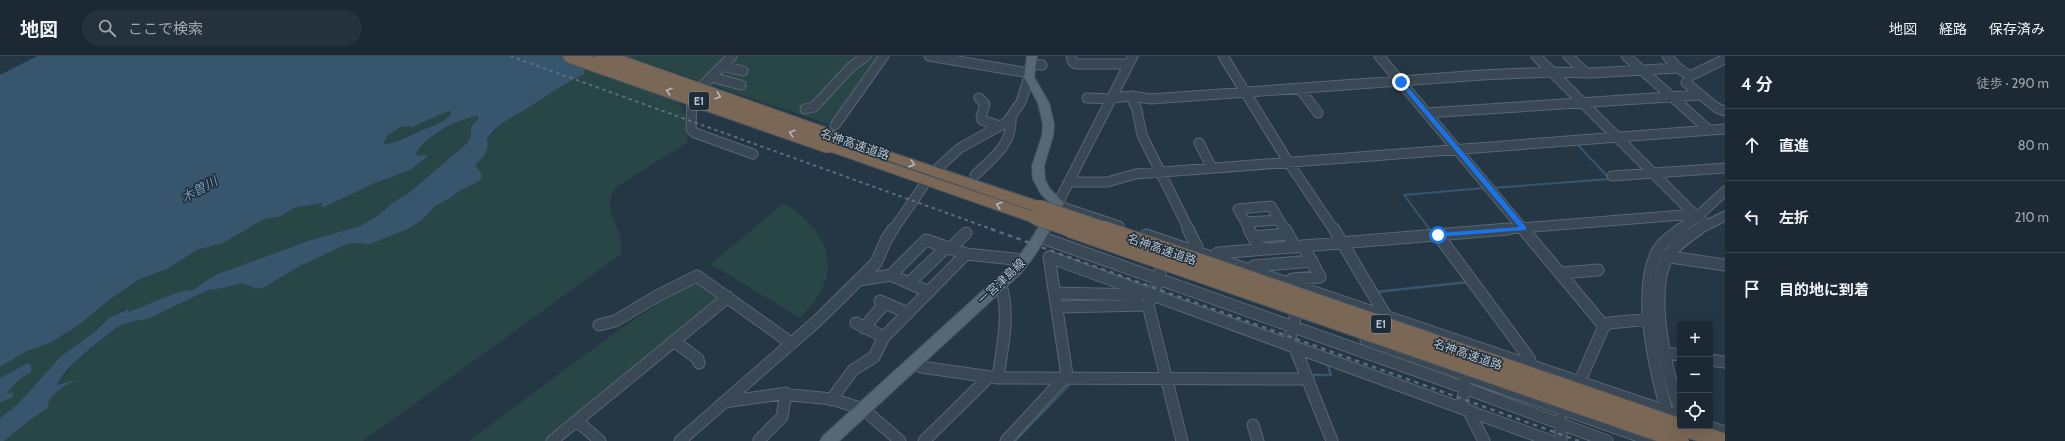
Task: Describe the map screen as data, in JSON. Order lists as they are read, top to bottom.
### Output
{
  "streets": {
    "highway": ["E1", "名神高速道路"],
    "main road": ["一宮津島線"]
  },
  "crossings": [
    ["名神高速道路", "一宮津島線"]
  ],
  "water": ["木曽川"],
  "page": {
    "header": "地図",
    "search": "ここで検索",
    "nav": ["地図", "経路", "保存済み"],
    "heading": ["4 分", "徒歩 · 290 m"],
    "list": [
      ["直進", "80 m"],
      ["左折", "210 m"],
      "目的地に到着"
    ],
    "map_buttons": ["+", "−"]
  }
}
